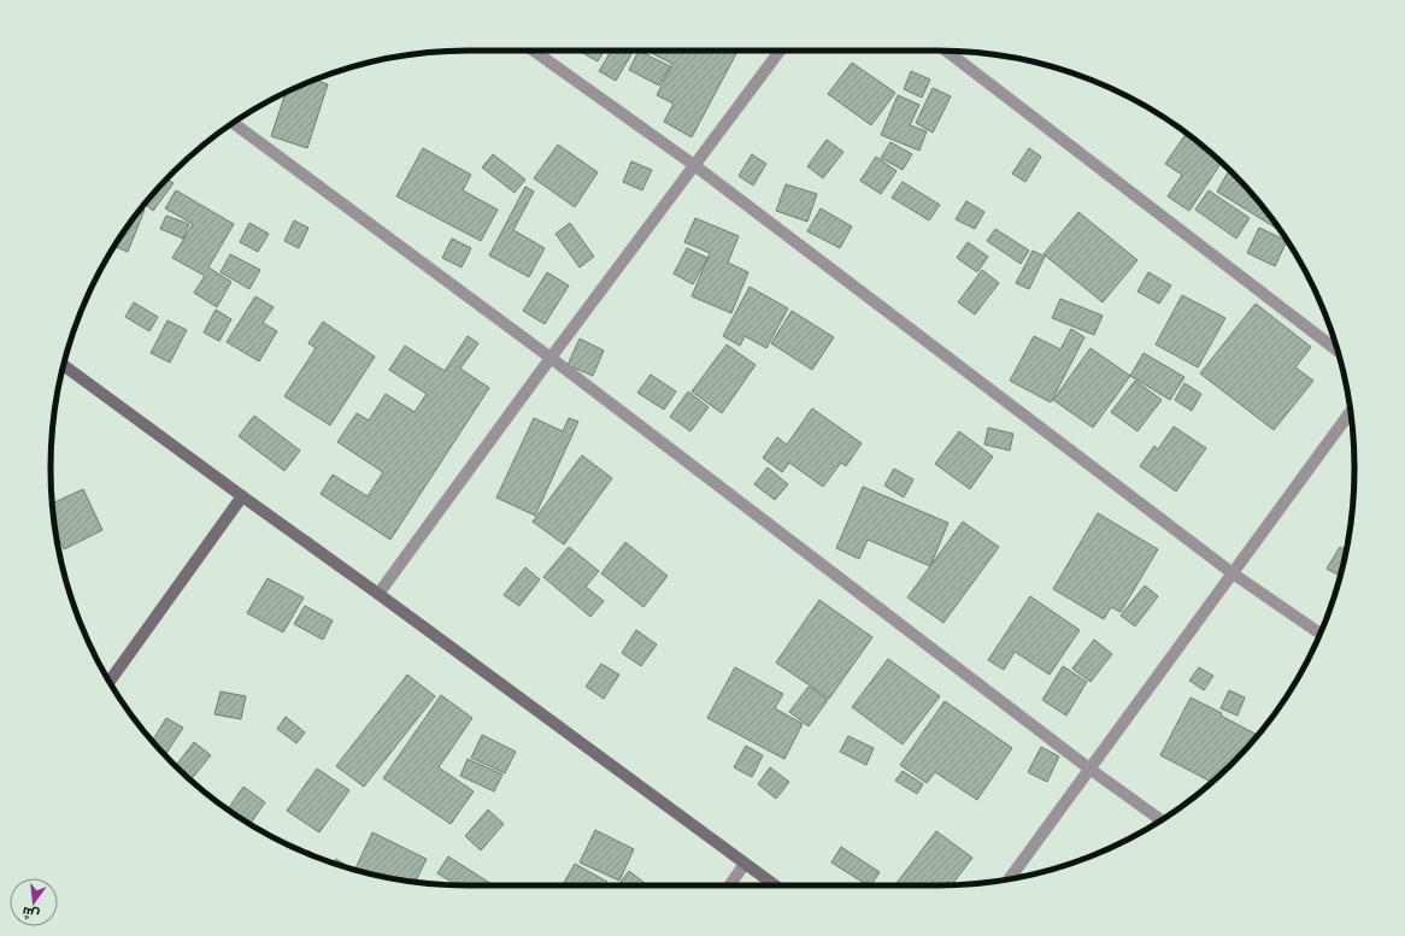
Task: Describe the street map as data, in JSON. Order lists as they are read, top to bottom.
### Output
{
  "north": "bottom"
}
